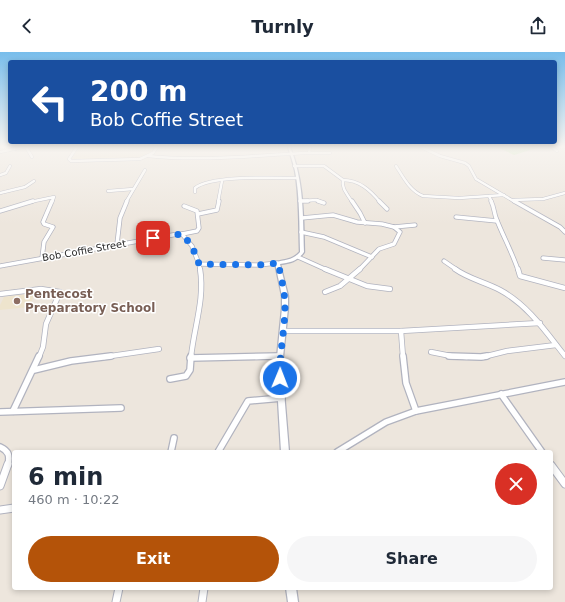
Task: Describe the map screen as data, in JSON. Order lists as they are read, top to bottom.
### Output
{
  "streets": {
    "street": ["Bob Coffie Street"]
  },
  "places": ["Pentecost Preparatory School"],
  "page": {
    "header": "Turnly",
    "turn": ["200 m", "Bob Coffie Street"],
    "heading": ["6 min", "460 m · 10:22"],
    "buttons": ["Exit", "Share"]
  }
}
